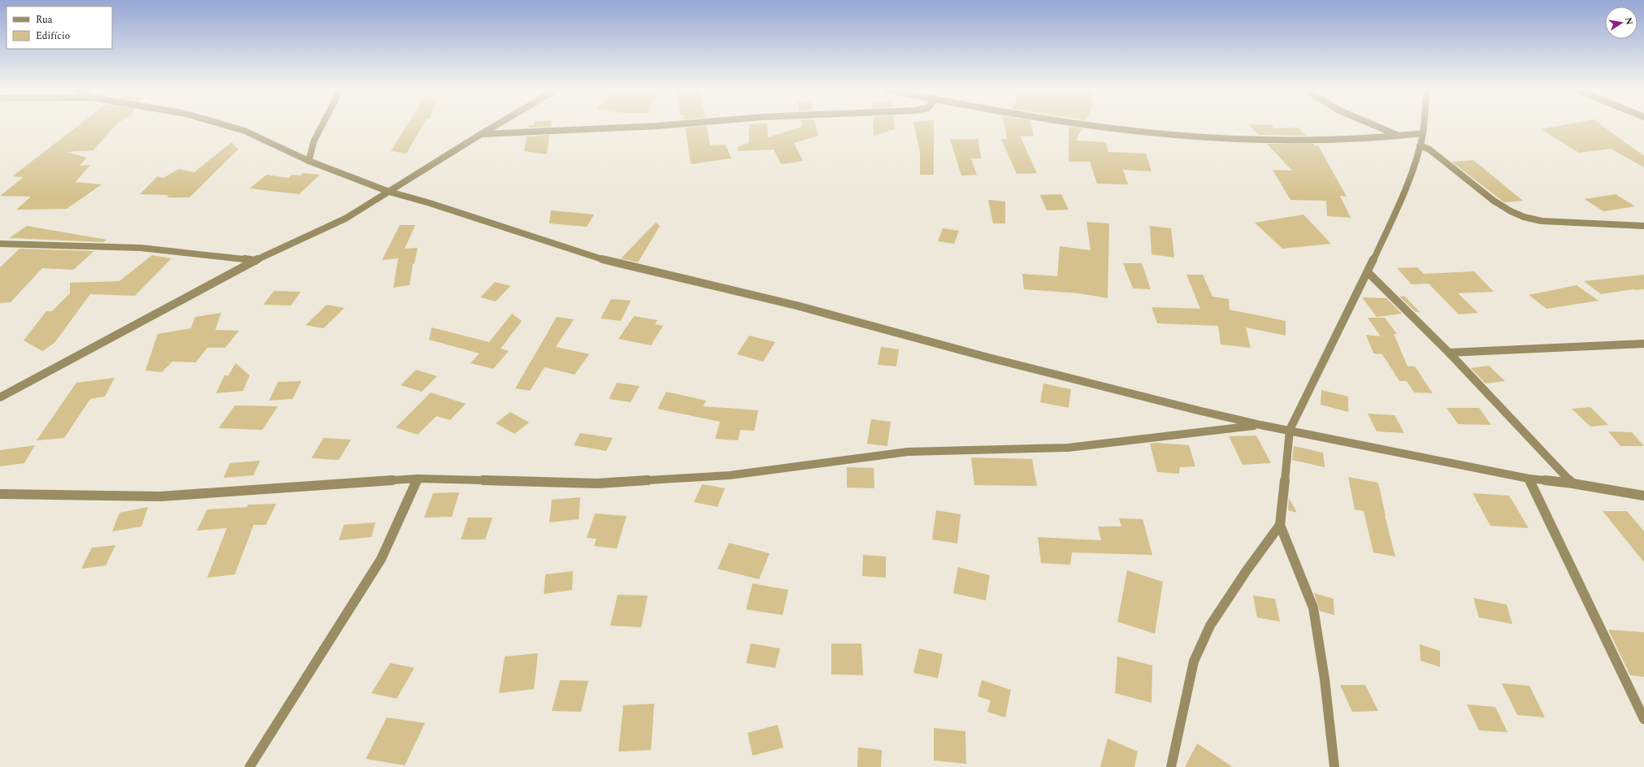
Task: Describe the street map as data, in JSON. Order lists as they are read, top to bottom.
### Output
{
  "legend": ["Rua", "Edifício"],
  "north": "right"
}
